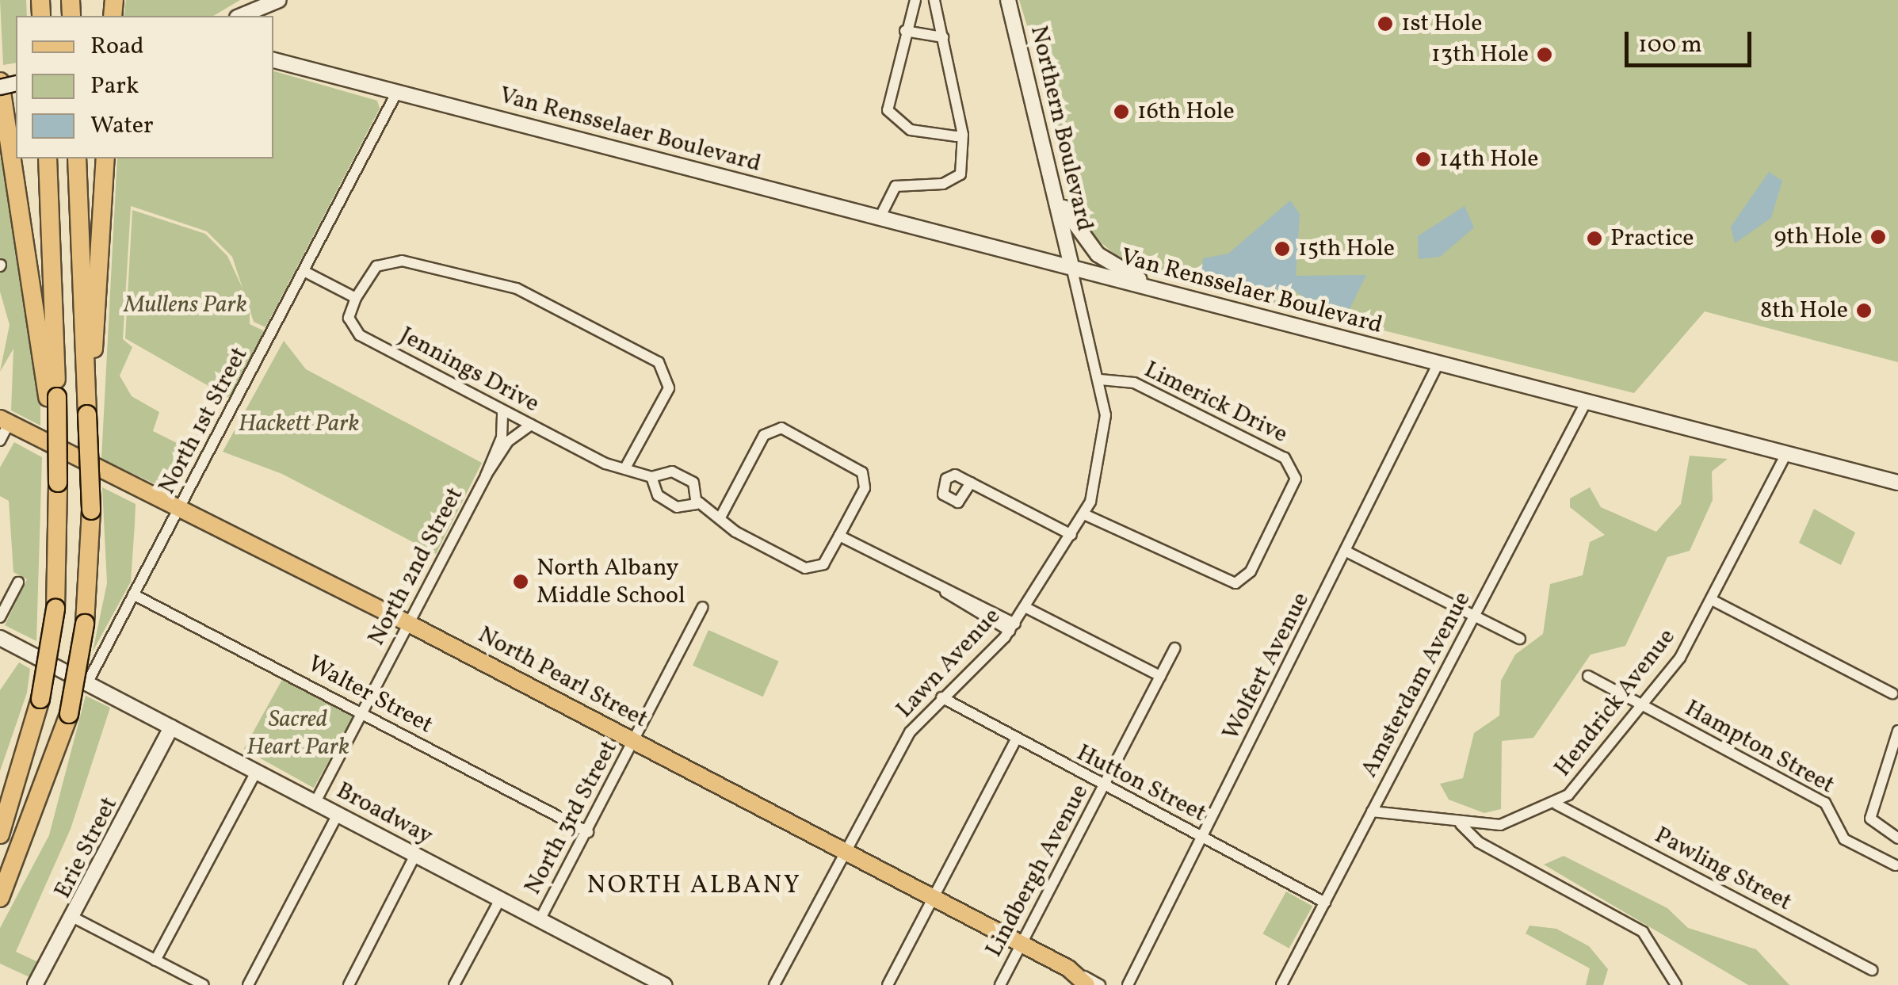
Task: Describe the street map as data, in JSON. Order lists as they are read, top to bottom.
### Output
{
  "streets": {
    "main road": ["North Pearl Street"],
    "street": [
      "Northern Boulevard",
      "Van Rensselaer Boulevard",
      "Jennings Drive",
      "Limerick Drive",
      "North 1st Street",
      "North 2nd Street",
      "Lawn Avenue",
      "Wolfert Avenue",
      "Amsterdam Avenue",
      "Walter Street",
      "Hendrick Avenue",
      "Hampton Street",
      "Hutton Street",
      "Broadway",
      "North 3rd Street",
      "Erie Street",
      "Pawling Street",
      "Lindbergh Avenue"
    ]
  },
  "crossings": [
    ["Northern Boulevard", "Van Rensselaer Boulevard"],
    ["Northern Boulevard", "Lawn Avenue"],
    ["Van Rensselaer Boulevard", "North 1st Street"],
    ["Van Rensselaer Boulevard", "Lawn Avenue"],
    ["Van Rensselaer Boulevard", "Wolfert Avenue"],
    ["Van Rensselaer Boulevard", "Amsterdam Avenue"],
    ["Van Rensselaer Boulevard", "Hendrick Avenue"],
    ["Jennings Drive", "North 2nd Street"],
    ["Limerick Drive", "Lawn Avenue"],
    ["North 1st Street", "North Pearl Street"],
    ["North 1st Street", "Walter Street"],
    ["North 1st Street", "Broadway"],
    ["North 2nd Street", "North Pearl Street"],
    ["North 2nd Street", "Walter Street"],
    ["North 2nd Street", "Broadway"],
    ["Lawn Avenue", "North Pearl Street"],
    ["Lawn Avenue", "Hutton Street"],
    ["Wolfert Avenue", "Hutton Street"],
    ["North Pearl Street", "North 3rd Street"],
    ["North Pearl Street", "Lindbergh Avenue"],
    ["Amsterdam Avenue", "Hendrick Avenue"],
    ["Amsterdam Avenue", "Hutton Street"],
    ["Walter Street", "North 3rd Street"],
    ["Hendrick Avenue", "Hampton Street"],
    ["Hendrick Avenue", "Pawling Street"],
    ["Hutton Street", "Lindbergh Avenue"],
    ["Broadway", "North 3rd Street"],
    ["Broadway", "Erie Street"]
  ],
  "districts": ["NORTH ALBANY"],
  "parks": ["Mullens Park", "Hackett Park", "Sacred Heart Park"],
  "places": [
    "1st Hole",
    "13th Hole",
    "16th Hole",
    "14th Hole",
    "9th Hole",
    "Practice",
    "15th Hole",
    "8th Hole",
    "North Albany Middle School"
  ],
  "legend": ["Road", "Park", "Water"],
  "scale_bar": "100 m"
}
